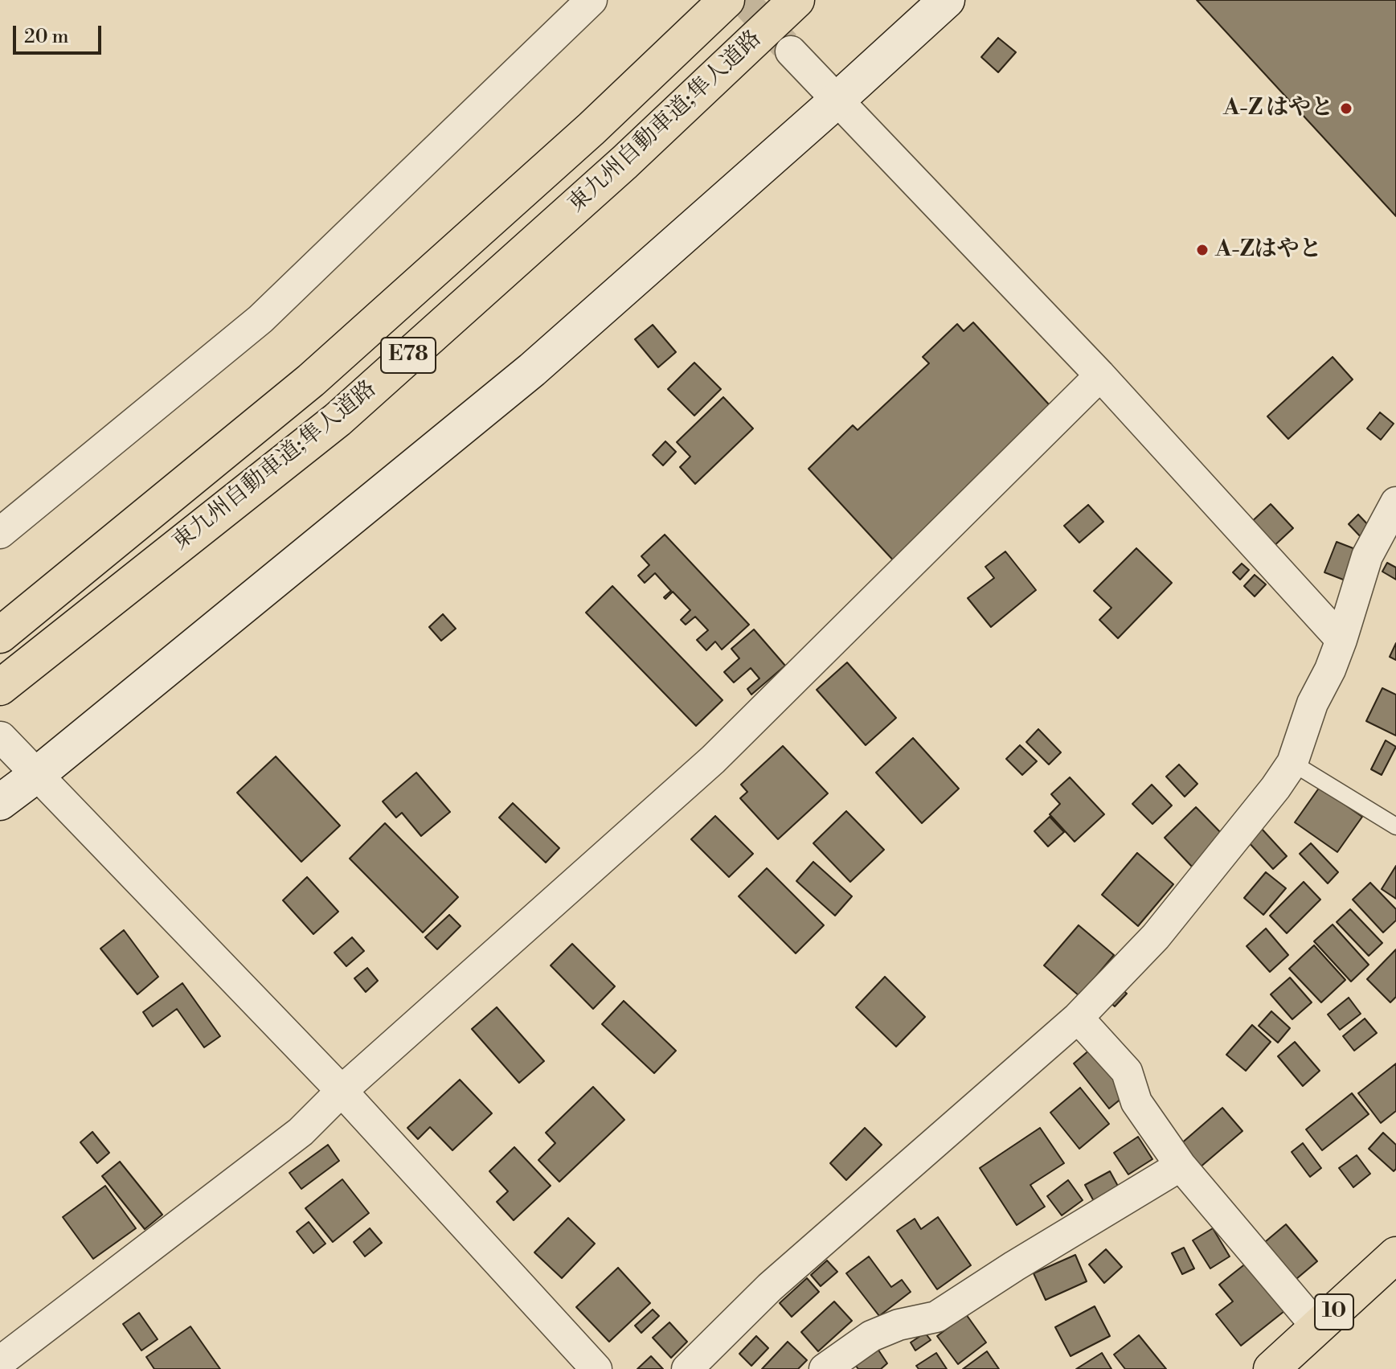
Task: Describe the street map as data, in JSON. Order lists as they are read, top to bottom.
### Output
{
  "streets": {
    "highway": ["東九州自動車道;隼人道路", "E78", "10"]
  },
  "places": ["A-Z はやと", "A-Zはやと"],
  "scale_bar": "20 m"
}
